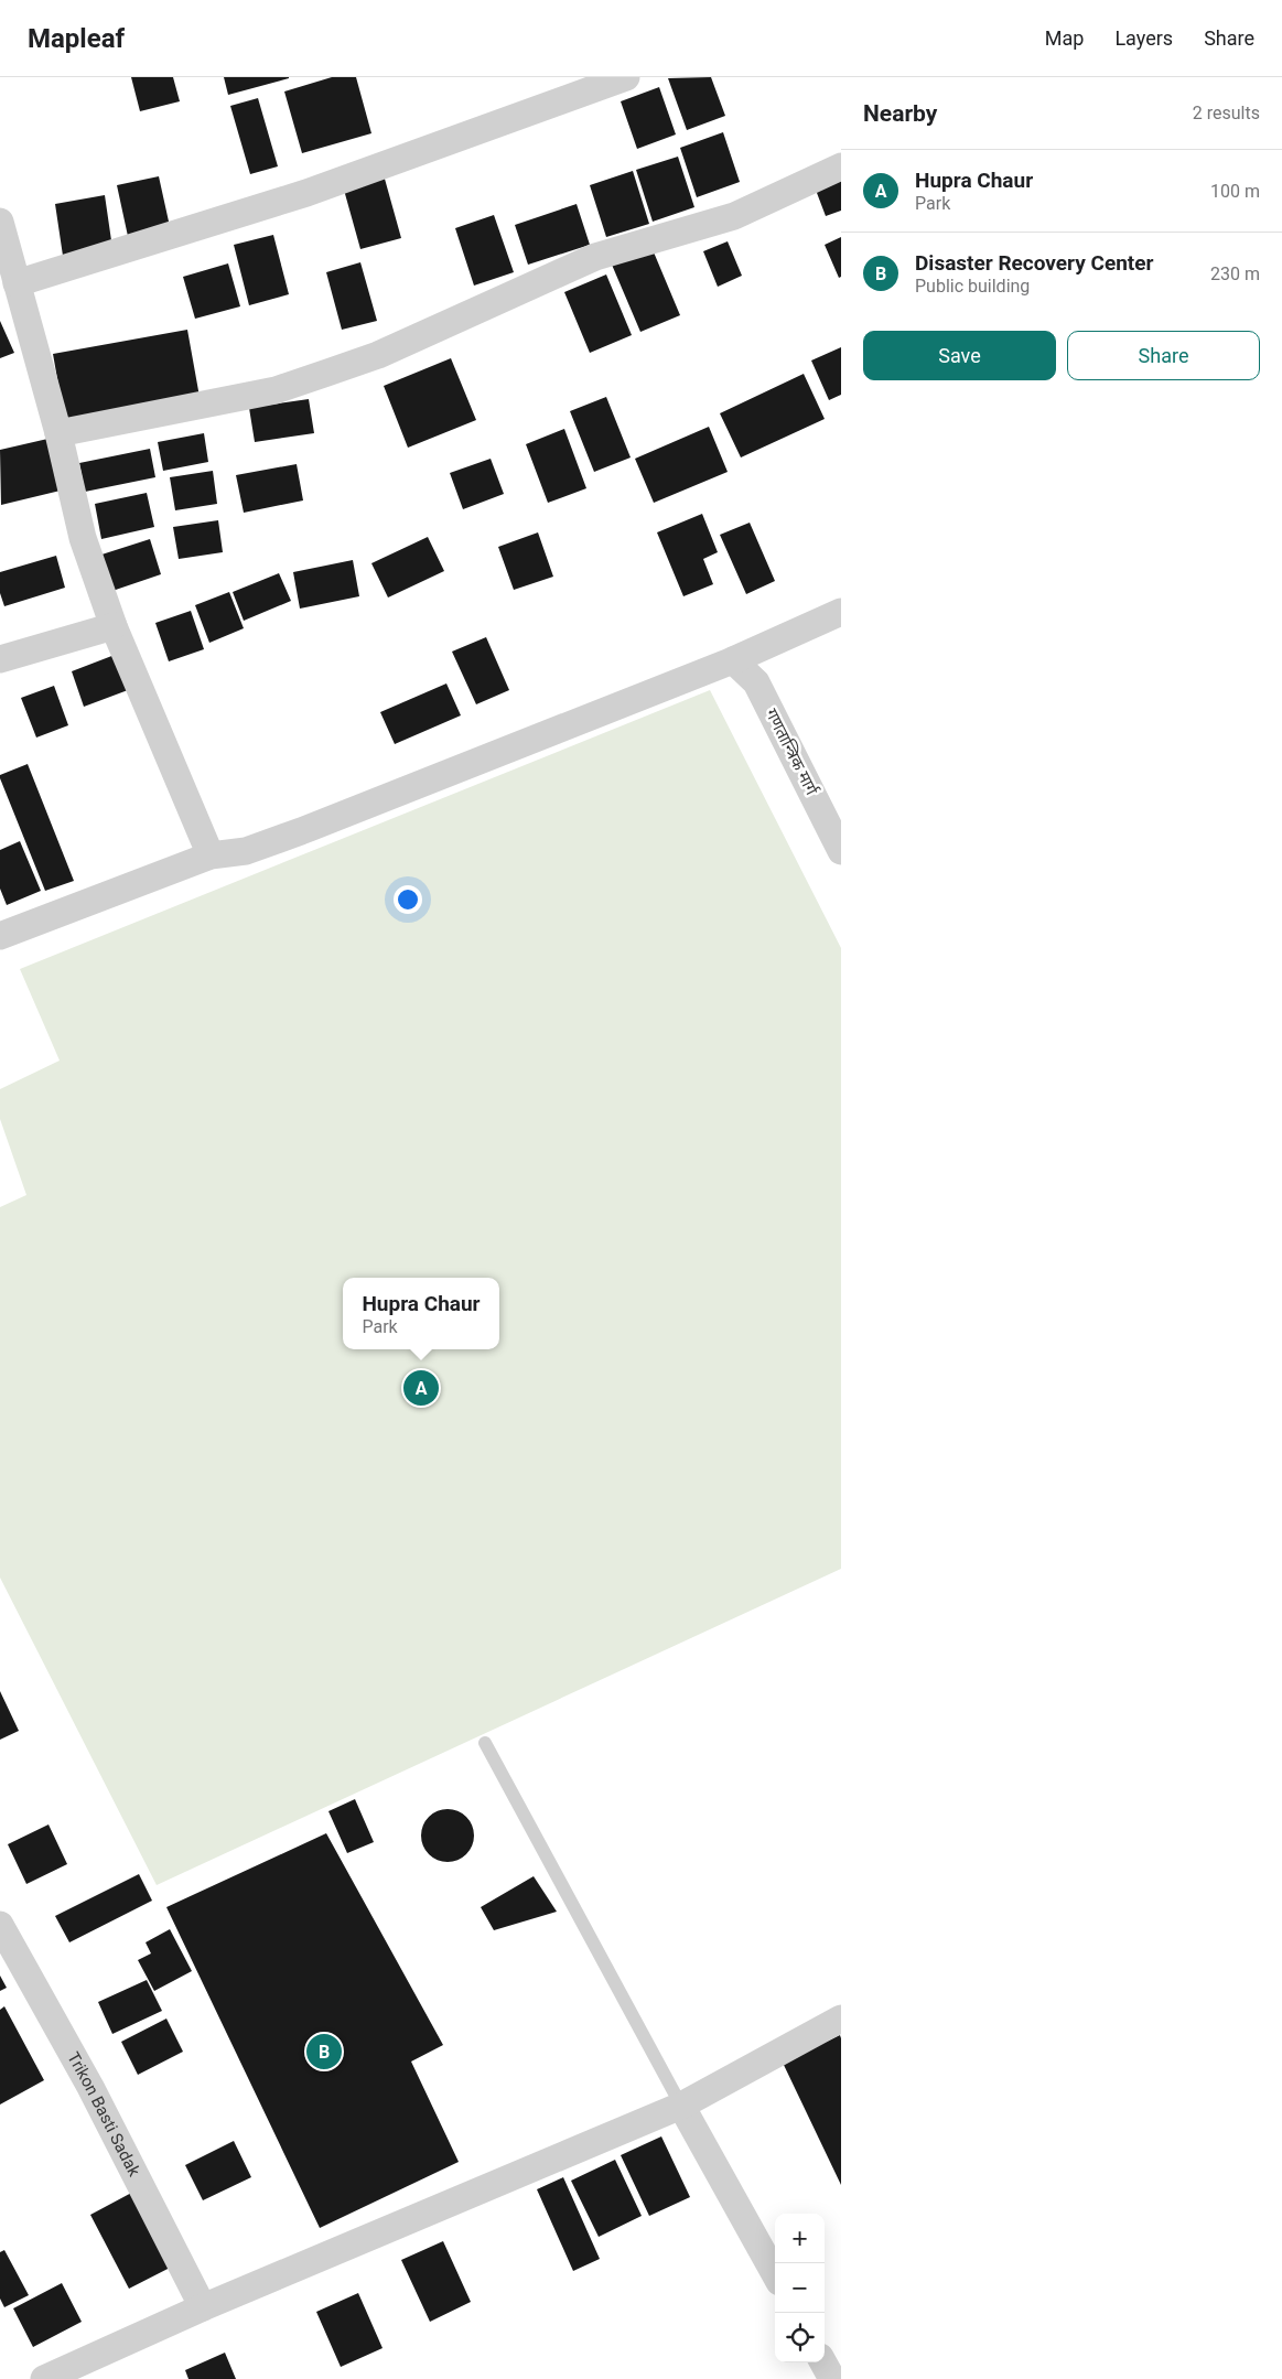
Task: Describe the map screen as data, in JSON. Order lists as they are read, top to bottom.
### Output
{
  "streets": {
    "street": ["गणतान्त्रिक मार्ग", "Trikon Basti Sadak"]
  },
  "page": {
    "header": "Mapleaf",
    "nav": ["Map", "Layers", "Share"],
    "heading": ["Nearby", "2 results"],
    "list": [
      {
        "mark": "A",
        "name": "Hupra Chaur",
        "note": "Park",
        "value": "100 m"
      },
      {
        "mark": "B",
        "name": "Disaster Recovery Center",
        "note": "Public building",
        "value": "230 m"
      }
    ],
    "buttons": ["Save", "Share"],
    "popup": ["Hupra Chaur", "Park"],
    "pins": ["A", "B"],
    "map_buttons": ["+", "−"]
  }
}
